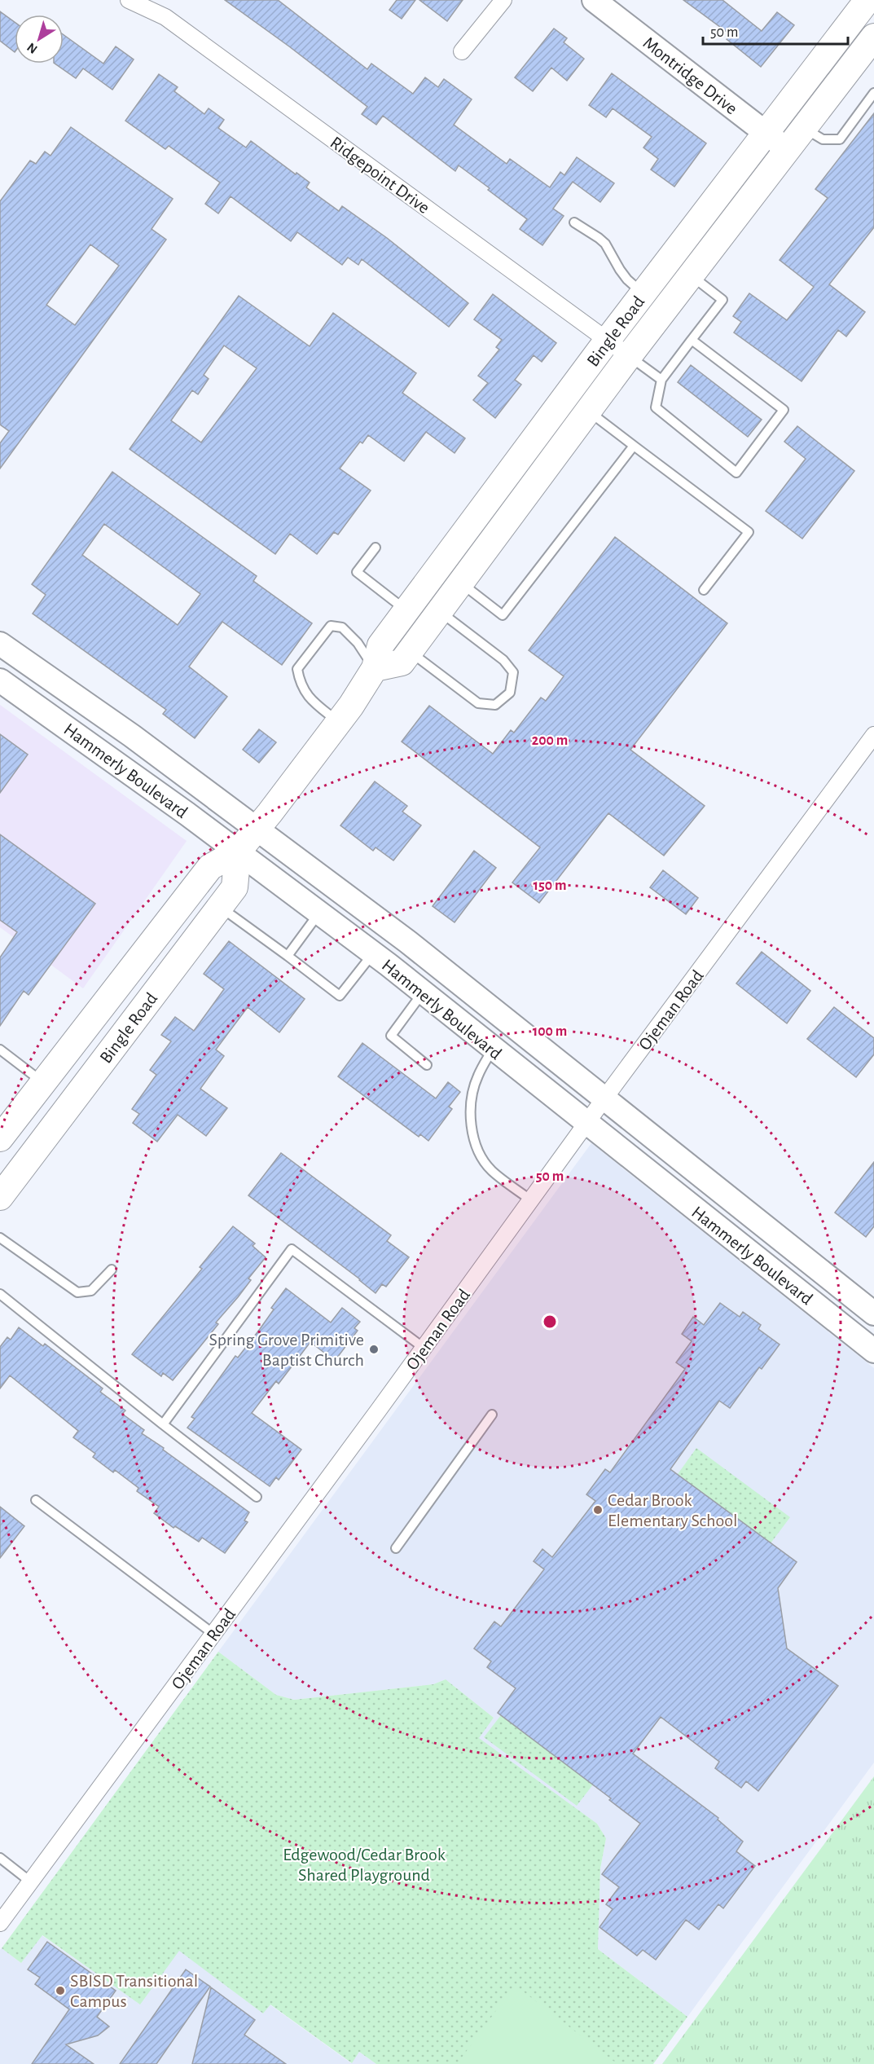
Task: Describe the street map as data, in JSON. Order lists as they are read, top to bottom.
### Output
{
  "streets": {
    "main road": ["Montridge Drive", "Bingle Road", "Hammerly Boulevard"],
    "street": ["Ridgepoint Drive", "Ojeman Road"]
  },
  "crossings": [
    ["Montridge Drive", "Bingle Road"],
    ["Ridgepoint Drive", "Bingle Road"],
    ["Bingle Road", "Hammerly Boulevard"],
    ["Hammerly Boulevard", "Ojeman Road"]
  ],
  "parks": ["Edgewood/Cedar Brook Shared Playground"],
  "places": ["Spring Grove Primitive Baptist Church", "Cedar Brook Elementary School", "SBISD Transitional Campus"],
  "scale_bar": "50 m",
  "north": "bottom left",
  "rings": [
    "200 m",
    "150 m",
    "100 m",
    "50 m"
  ]
}
